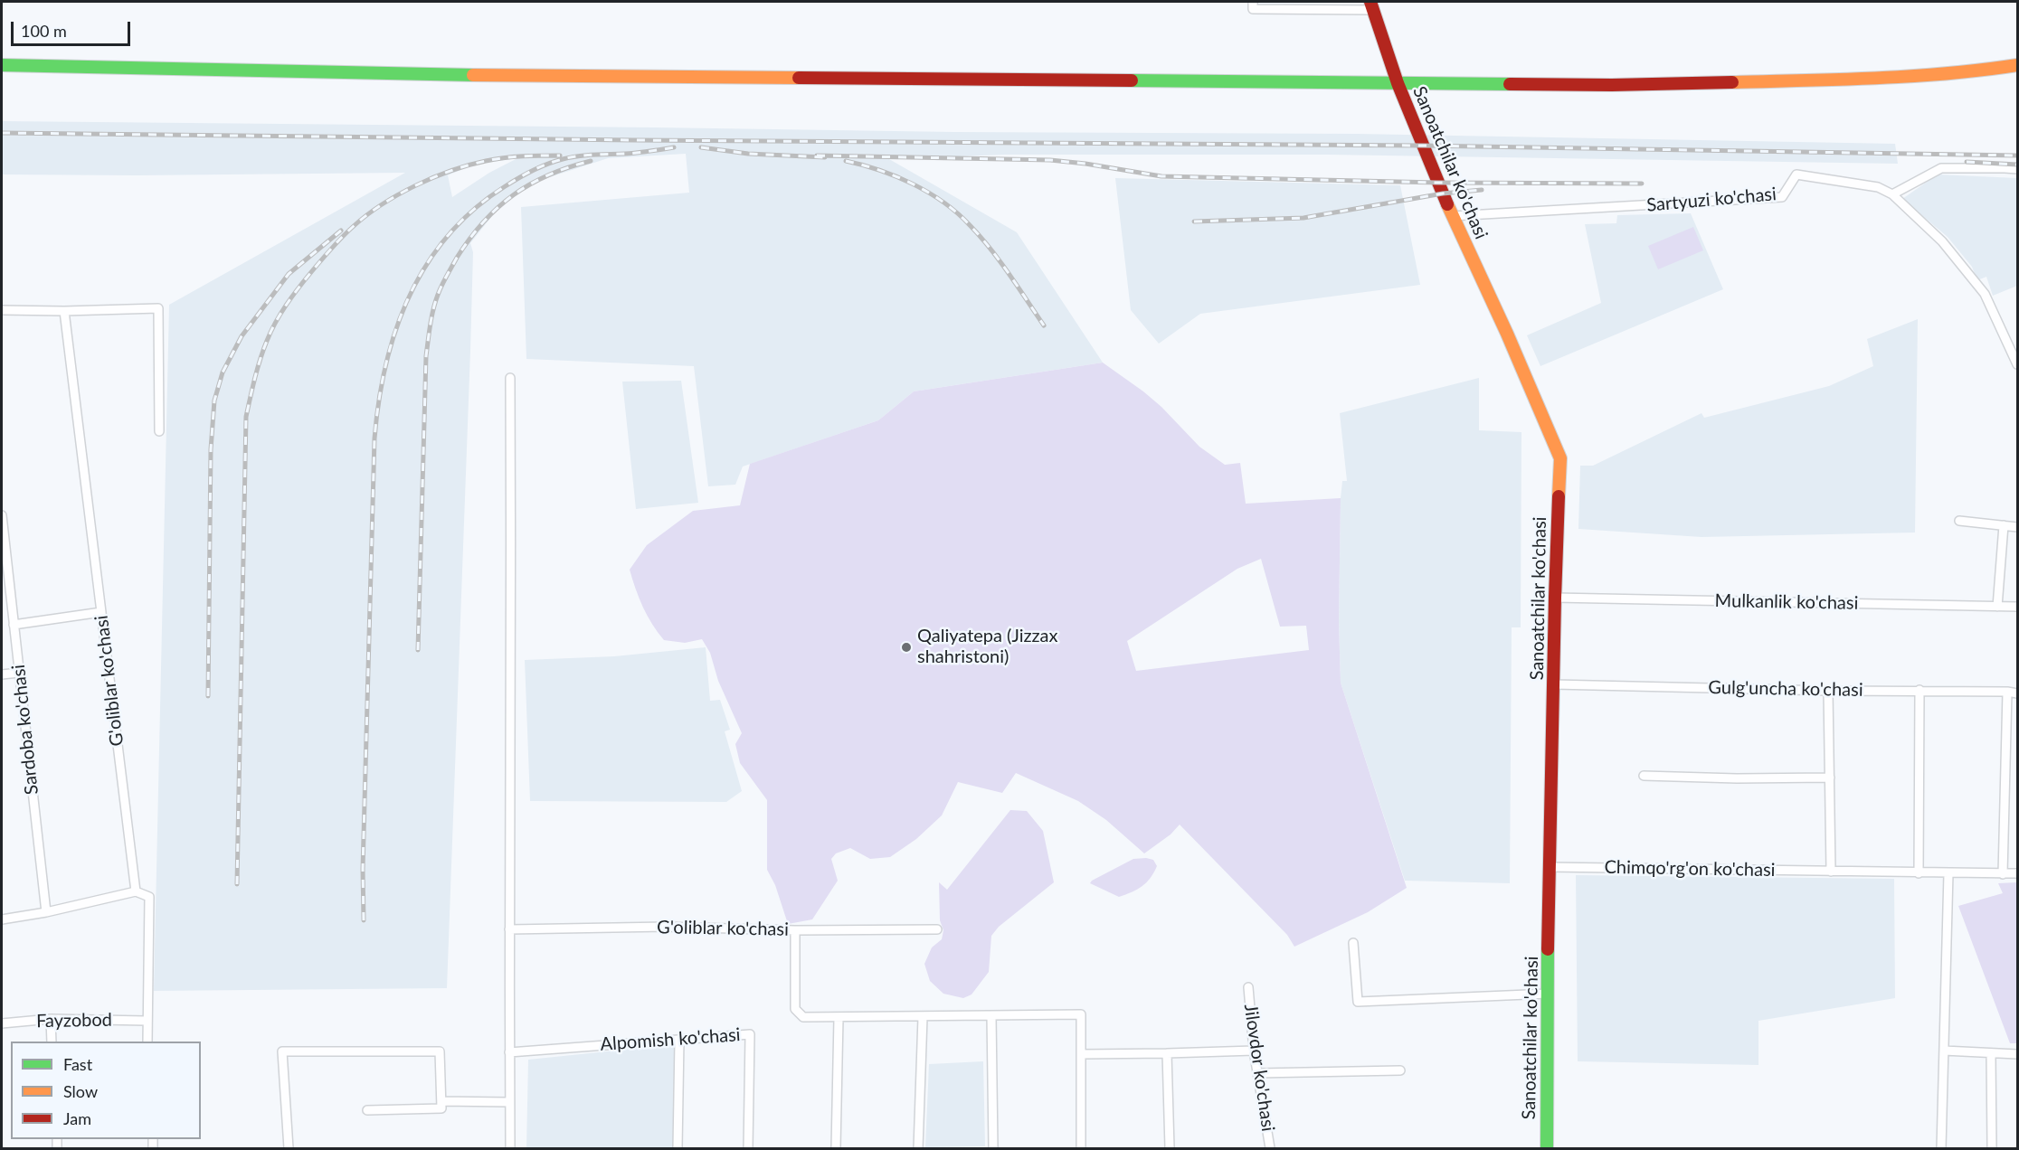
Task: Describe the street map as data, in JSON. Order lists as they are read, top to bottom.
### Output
{
  "streets": {
    "main road": ["Sanoatchilar ko'chasi"],
    "street": [
      "Sartyuzi ko'chasi",
      "Mulkanlik ko'chasi",
      "G'oliblar ko'chasi",
      "Gulg'uncha ko'chasi",
      "Sardoba ko'chasi",
      "Chimqo'rg'on ko'chasi",
      "Fayzobod",
      "Alpomish ko'chasi",
      "Jilovdor ko'chasi"
    ]
  },
  "crossings": [
    ["Sanoatchilar ko'chasi", "Sartyuzi ko'chasi"],
    ["Sanoatchilar ko'chasi", "Mulkanlik ko'chasi"],
    ["Sanoatchilar ko'chasi", "Gulg'uncha ko'chasi"],
    ["Sanoatchilar ko'chasi", "Chimqo'rg'on ko'chasi"]
  ],
  "places": ["Qaliyatepa (Jizzax shahristoni)"],
  "legend": ["Fast", "Slow", "Jam"],
  "scale_bar": "100 m"
}
